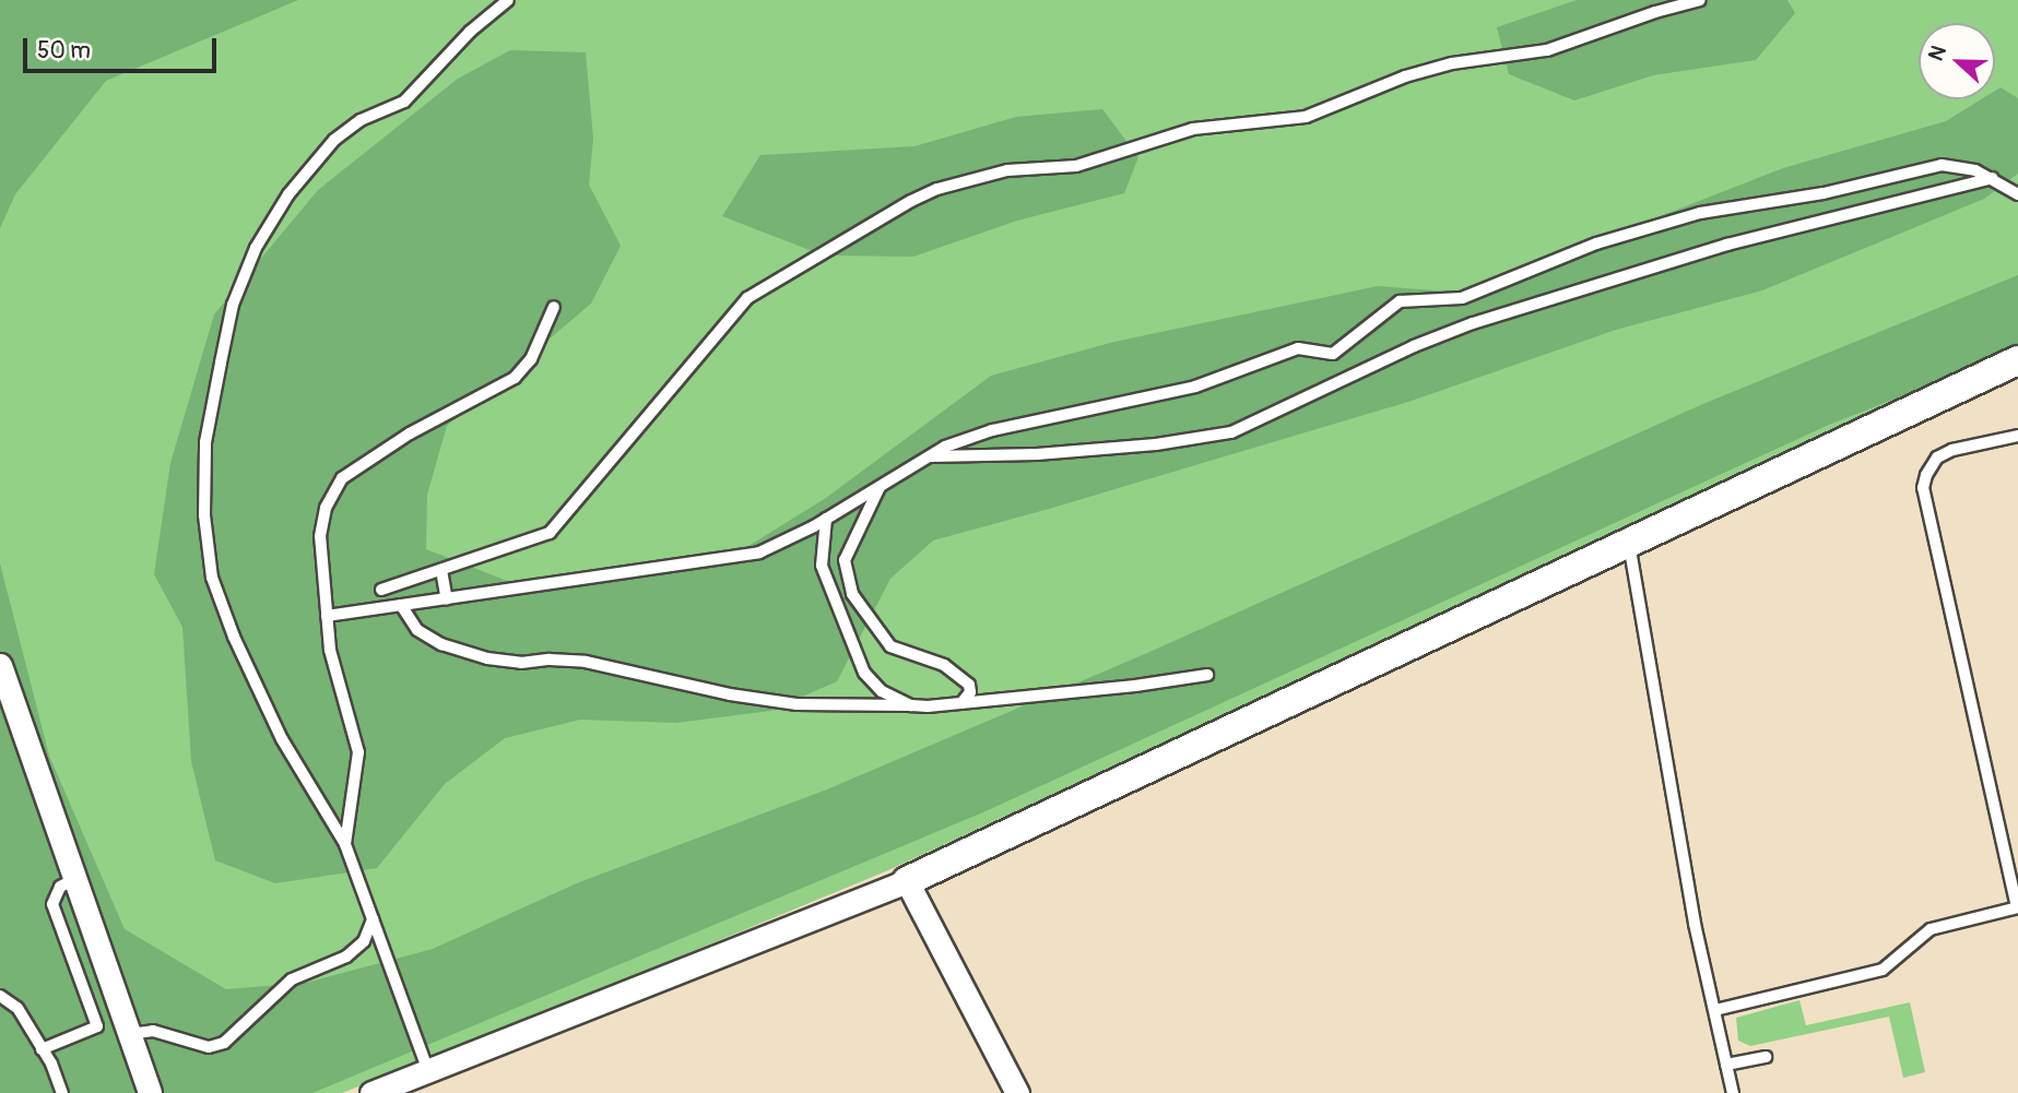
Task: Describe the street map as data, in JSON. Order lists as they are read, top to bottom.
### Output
{
  "scale_bar": "50 m",
  "north": "left"
}
